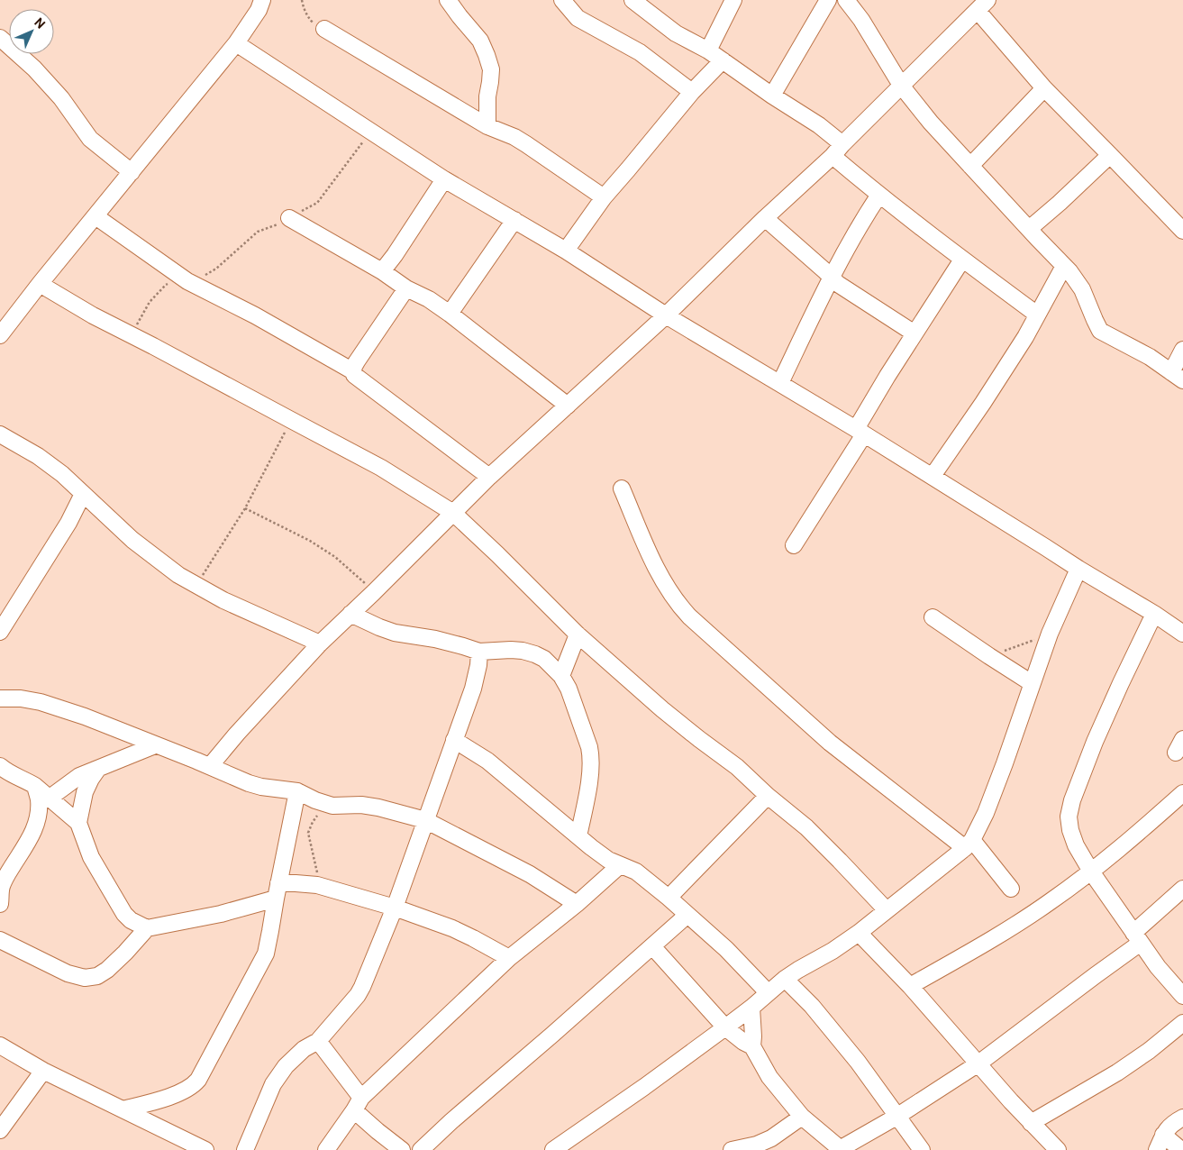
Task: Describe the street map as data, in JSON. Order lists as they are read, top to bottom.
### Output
{
  "north": "top right"
}
